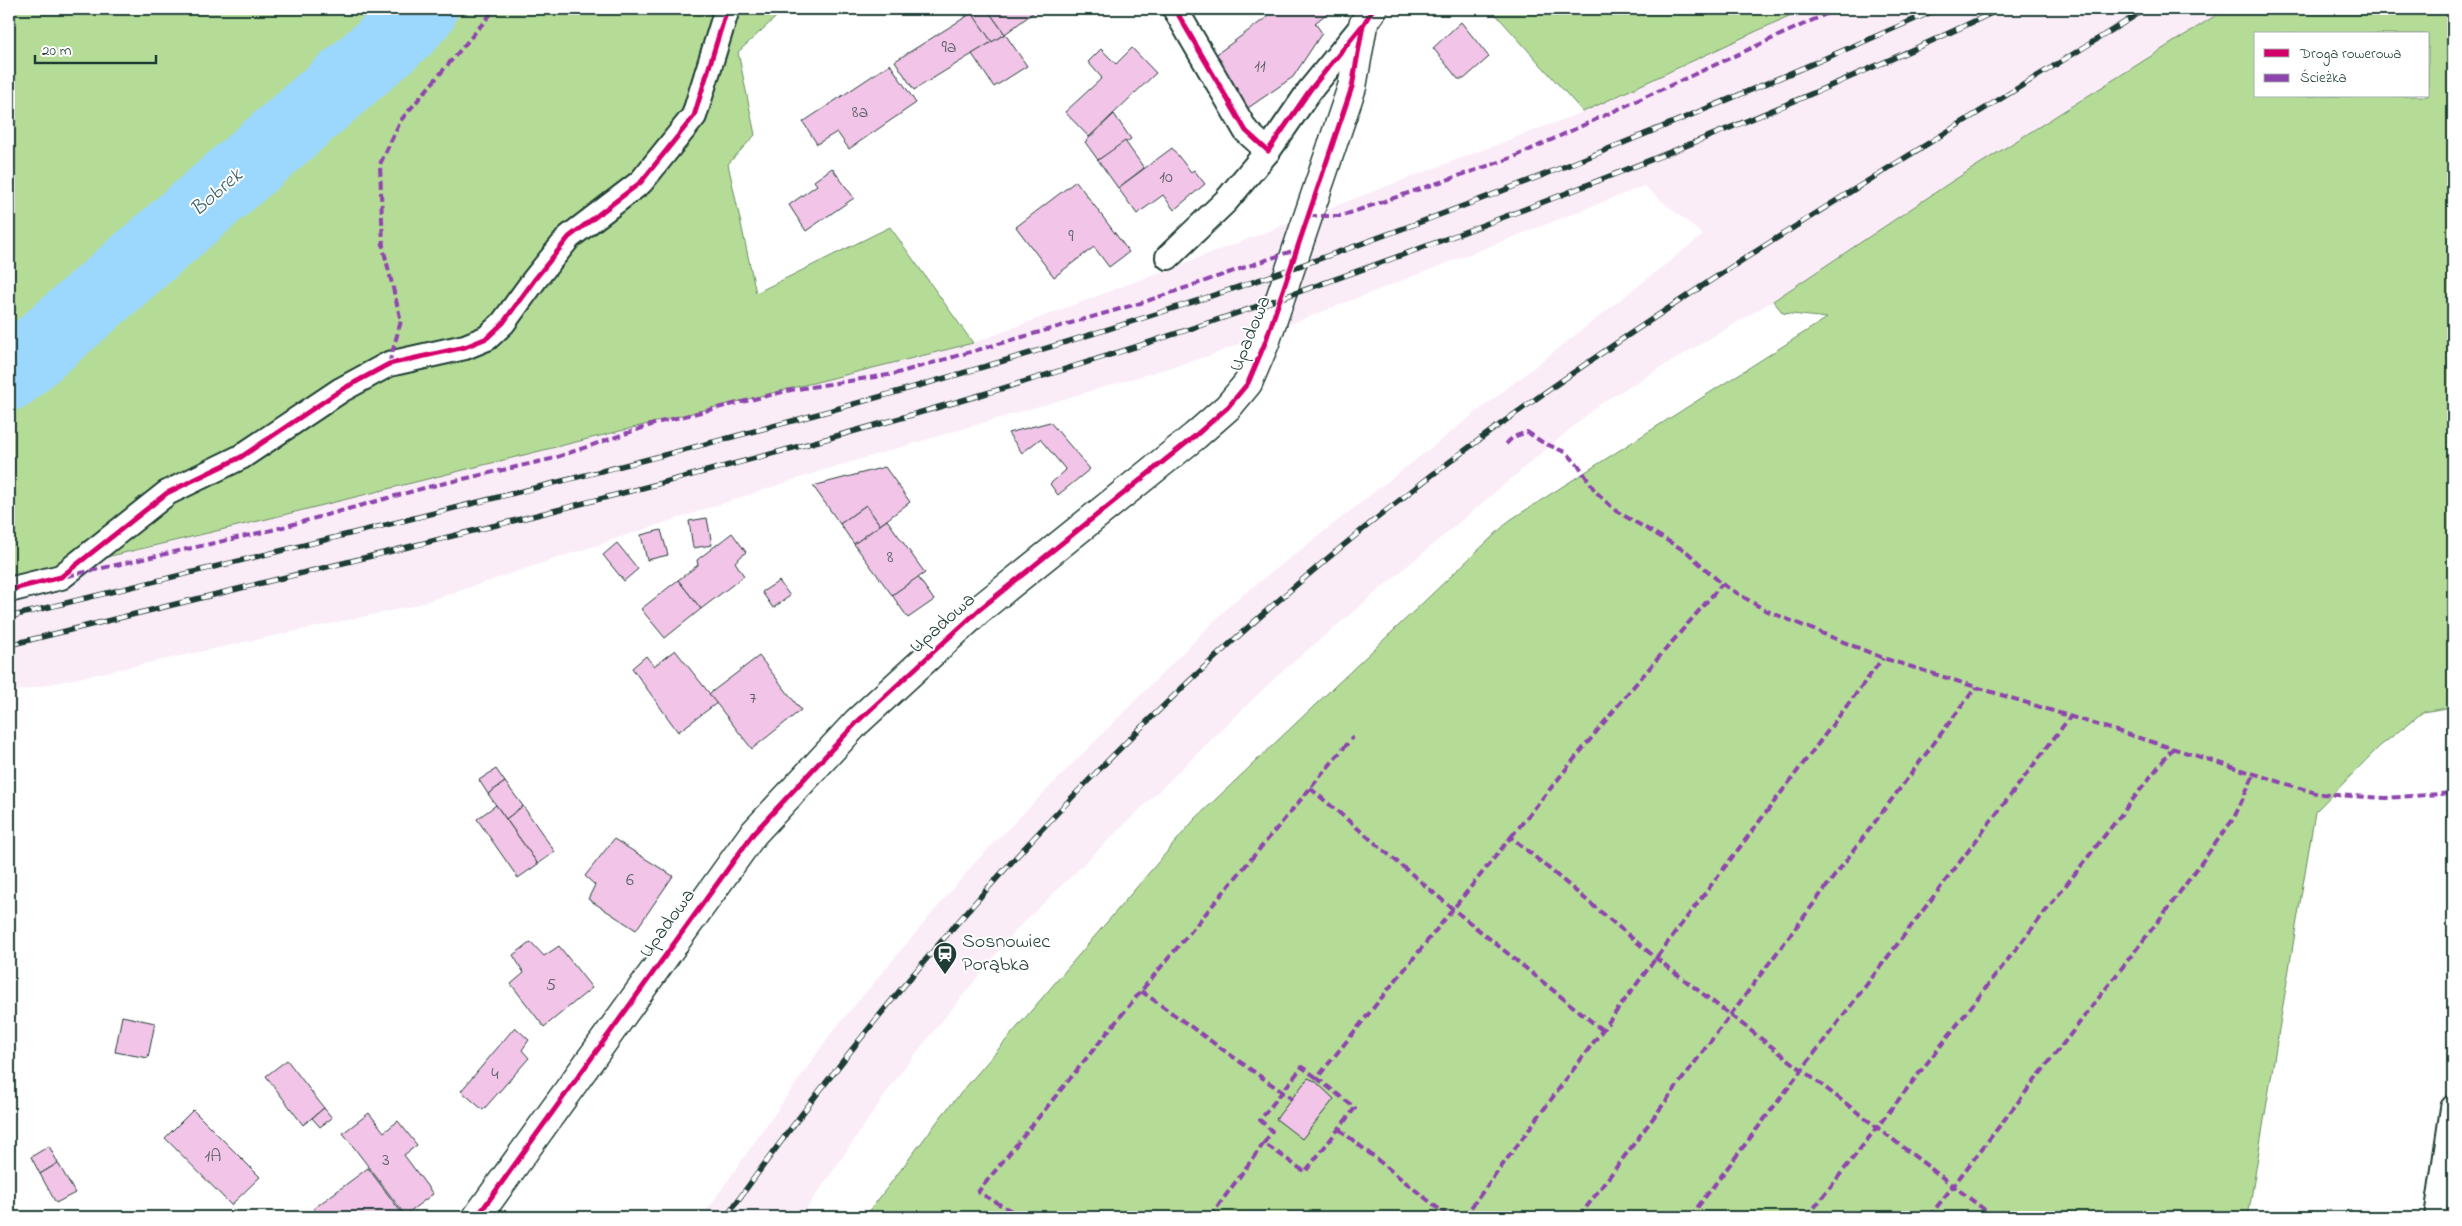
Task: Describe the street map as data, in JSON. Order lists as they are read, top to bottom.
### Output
{
  "streets": {
    "street": ["Upadowa"]
  },
  "water": ["Bobrek"],
  "places": {
    "station": ["Sosnowiec Porąbka"]
  },
  "house_numbers": [
    "9a",
    "11",
    "8a",
    "10",
    "9",
    "8",
    "7",
    "6",
    "5",
    "4",
    "1A",
    "3"
  ],
  "legend": ["Droga rowerowa", "Ścieżka"],
  "scale_bar": "20 m"
}
